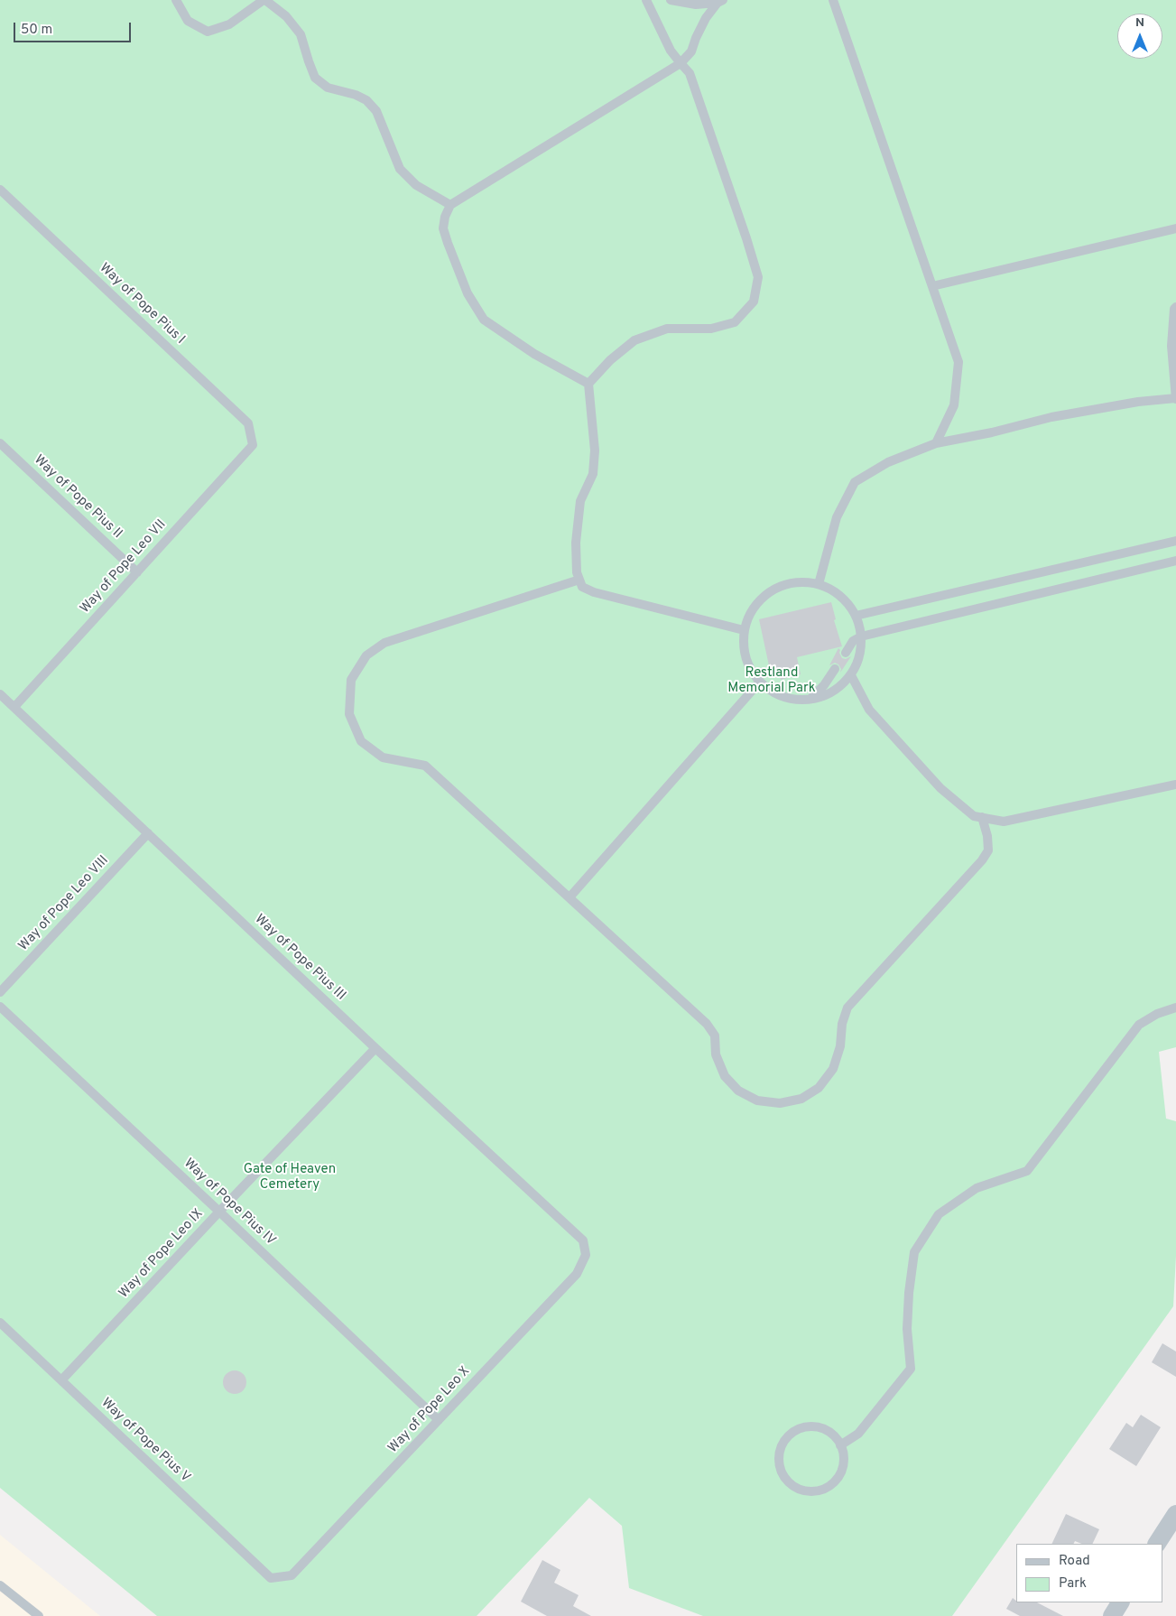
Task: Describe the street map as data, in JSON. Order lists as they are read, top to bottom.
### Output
{
  "streets": {
    "lane": [
      "Way of Pope Pius I",
      "Way of Pope Pius II",
      "Way of Pope Leo VII",
      "Way of Pope Leo VIII",
      "Way of Pope Pius III",
      "Way of Pope Pius IV",
      "Way of Pope Leo IX",
      "Way of Pope Leo X",
      "Way of Pope Pius V"
    ]
  },
  "crossings": [
    ["Way of Pope Pius I", "Way of Pope Leo VII"],
    ["Way of Pope Pius II", "Way of Pope Leo VII"],
    ["Way of Pope Leo VII", "Way of Pope Pius III"],
    ["Way of Pope Leo VIII", "Way of Pope Pius III"],
    ["Way of Pope Pius III", "Way of Pope Leo IX"],
    ["Way of Pope Pius III", "Way of Pope Leo X"],
    ["Way of Pope Pius IV", "Way of Pope Leo IX"],
    ["Way of Pope Pius IV", "Way of Pope Leo X"],
    ["Way of Pope Leo IX", "Way of Pope Pius V"],
    ["Way of Pope Leo X", "Way of Pope Pius V"]
  ],
  "parks": ["Restland Memorial Park", "Gate of Heaven Cemetery"],
  "legend": ["Road", "Park"],
  "scale_bar": "50 m",
  "north": "top"
}
